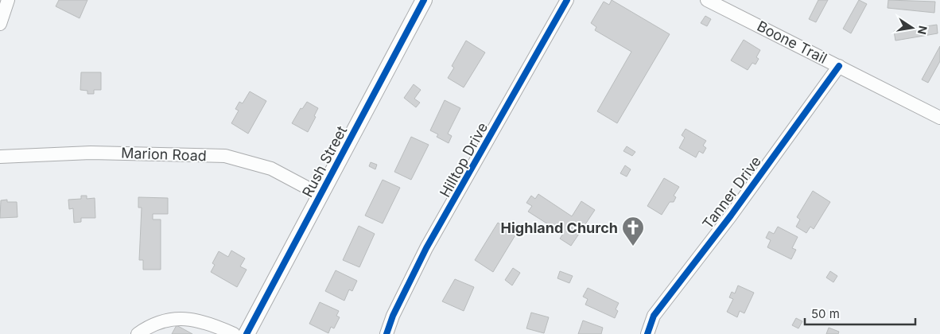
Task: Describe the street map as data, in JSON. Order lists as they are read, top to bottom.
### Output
{
  "streets": {
    "street": [
      "Boone Trail",
      "Marion Road",
      "Hilltop Drive",
      "Rush Street",
      "Tanner Drive"
    ]
  },
  "crossings": [
    ["Boone Trail", "Tanner Drive"],
    ["Marion Road", "Rush Street"]
  ],
  "places": {
    "church": ["Highland Church"]
  },
  "scale_bar": "50 m",
  "north": "right"
}
